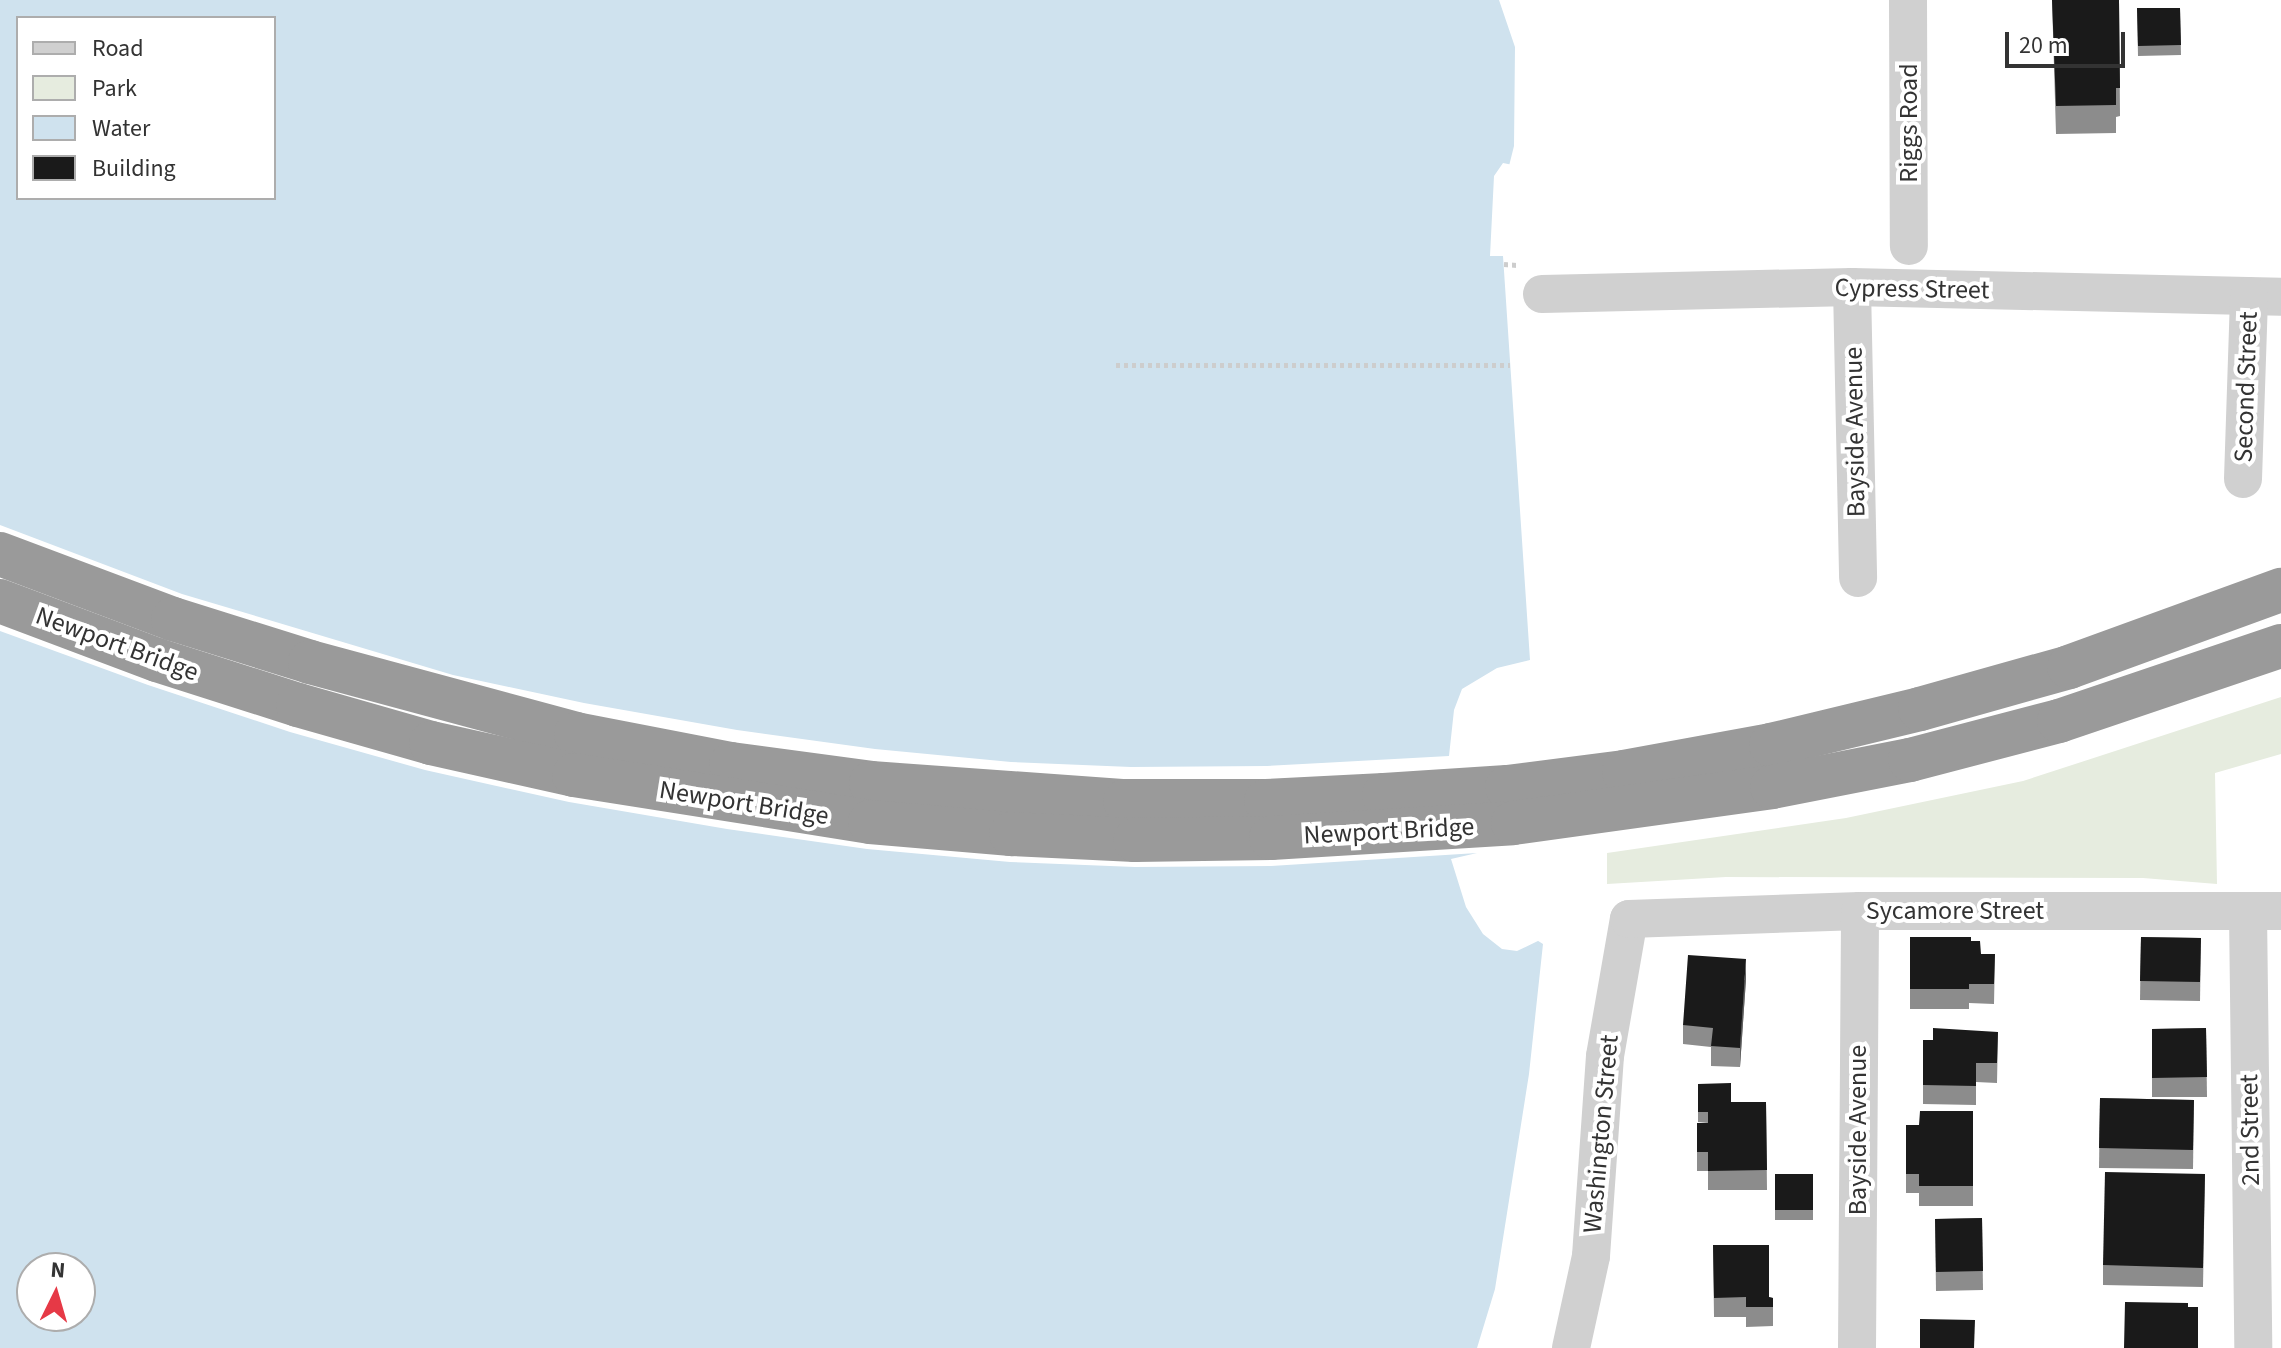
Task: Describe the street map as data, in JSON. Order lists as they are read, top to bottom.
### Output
{
  "streets": {
    "highway": ["Newport Bridge"],
    "street": [
      "Riggs Road",
      "Cypress Street",
      "Second Street",
      "Bayside Avenue",
      "Sycamore Street",
      "2nd Street",
      "Washington Street"
    ]
  },
  "crossings": [
    ["Cypress Street", "Second Street"],
    ["Cypress Street", "Bayside Avenue"],
    ["Bayside Avenue", "Sycamore Street"],
    ["Sycamore Street", "2nd Street"],
    ["Sycamore Street", "Washington Street"]
  ],
  "legend": [
    "Road",
    "Park",
    "Water",
    "Building"
  ],
  "scale_bar": "20 m",
  "north": "top"
}
